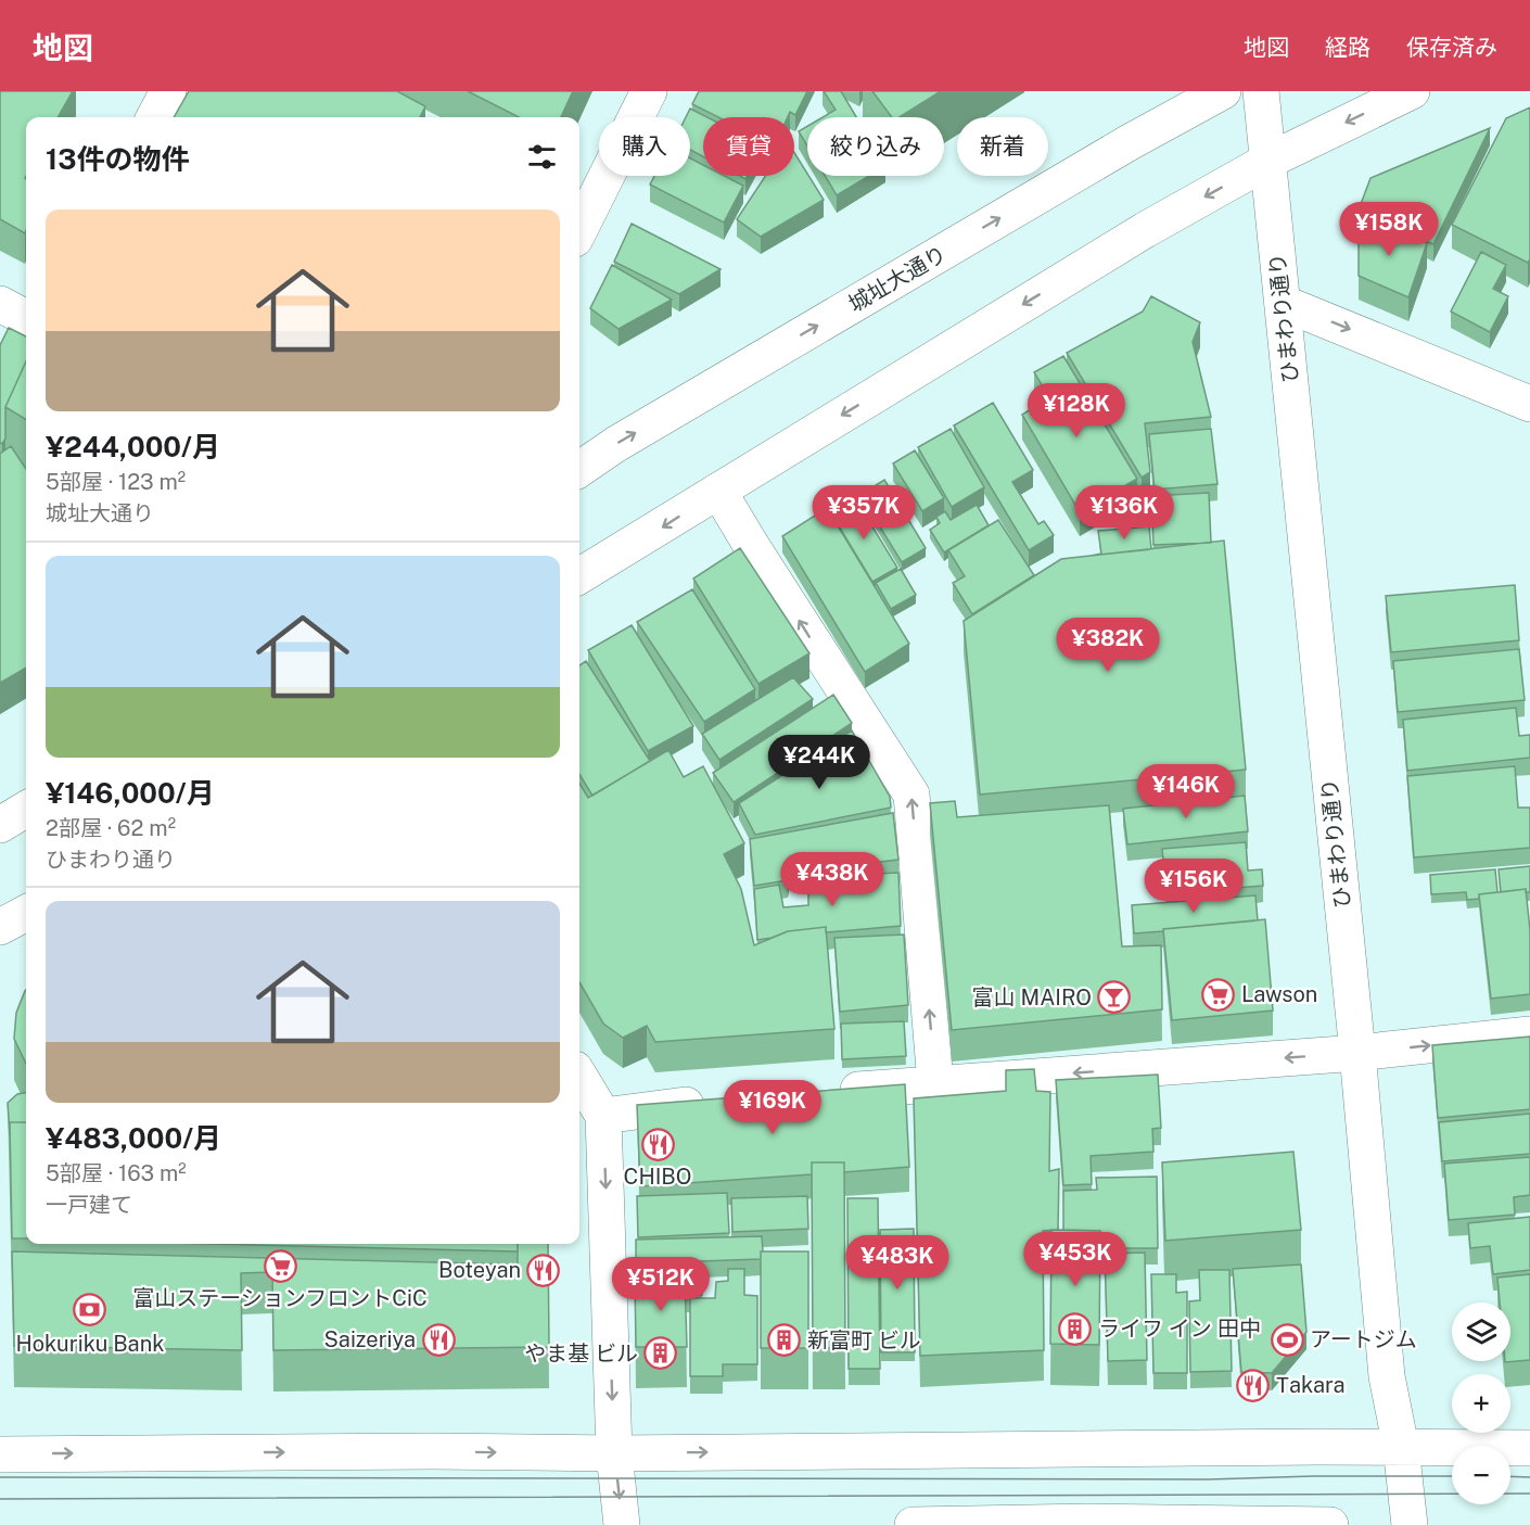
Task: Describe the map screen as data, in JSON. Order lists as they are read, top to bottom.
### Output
{
  "streets": {
    "street": ["城址大通り", "ひまわり通り"]
  },
  "places": {
    "supermarket": ["Lawson", "富山ステーションフロントCiC"],
    "bar": ["富山 MAIRO"],
    "restaurant": [
      "CHIBO",
      "Boteyan",
      "Saizeriya",
      "Тakara"
    ],
    "bank": ["Hokuriku Bank"],
    "building": ["ライフ イン 田中", "新富町 ビル", "やま基 ビル"],
    "sports": ["アートジム"]
  },
  "page": {
    "header": "地図",
    "nav": ["地図", "経路", "保存済み"],
    "chip": [
      "購入",
      "賃貸",
      "絞り込み",
      "新着"
    ],
    "heading": "13件の物件",
    "list": [
      {
        "name": "¥244,000/月",
        "note": "5部屋 · 123 m² · 城址大通り"
      },
      {
        "name": "¥146,000/月",
        "note": "2部屋 · 62 m² · ひまわり通り"
      },
      {
        "name": "¥483,000/月",
        "note": "5部屋 · 163 m² · 一戸建て"
      }
    ],
    "price": [
      "¥158K",
      "¥128K",
      "¥357K",
      "¥136K",
      "¥382K",
      "¥244K",
      "¥146K",
      "¥438K",
      "¥156K",
      "¥169K",
      "¥453K",
      "¥483K",
      "¥512K"
    ],
    "map_buttons": ["+", "−"]
  }
}
